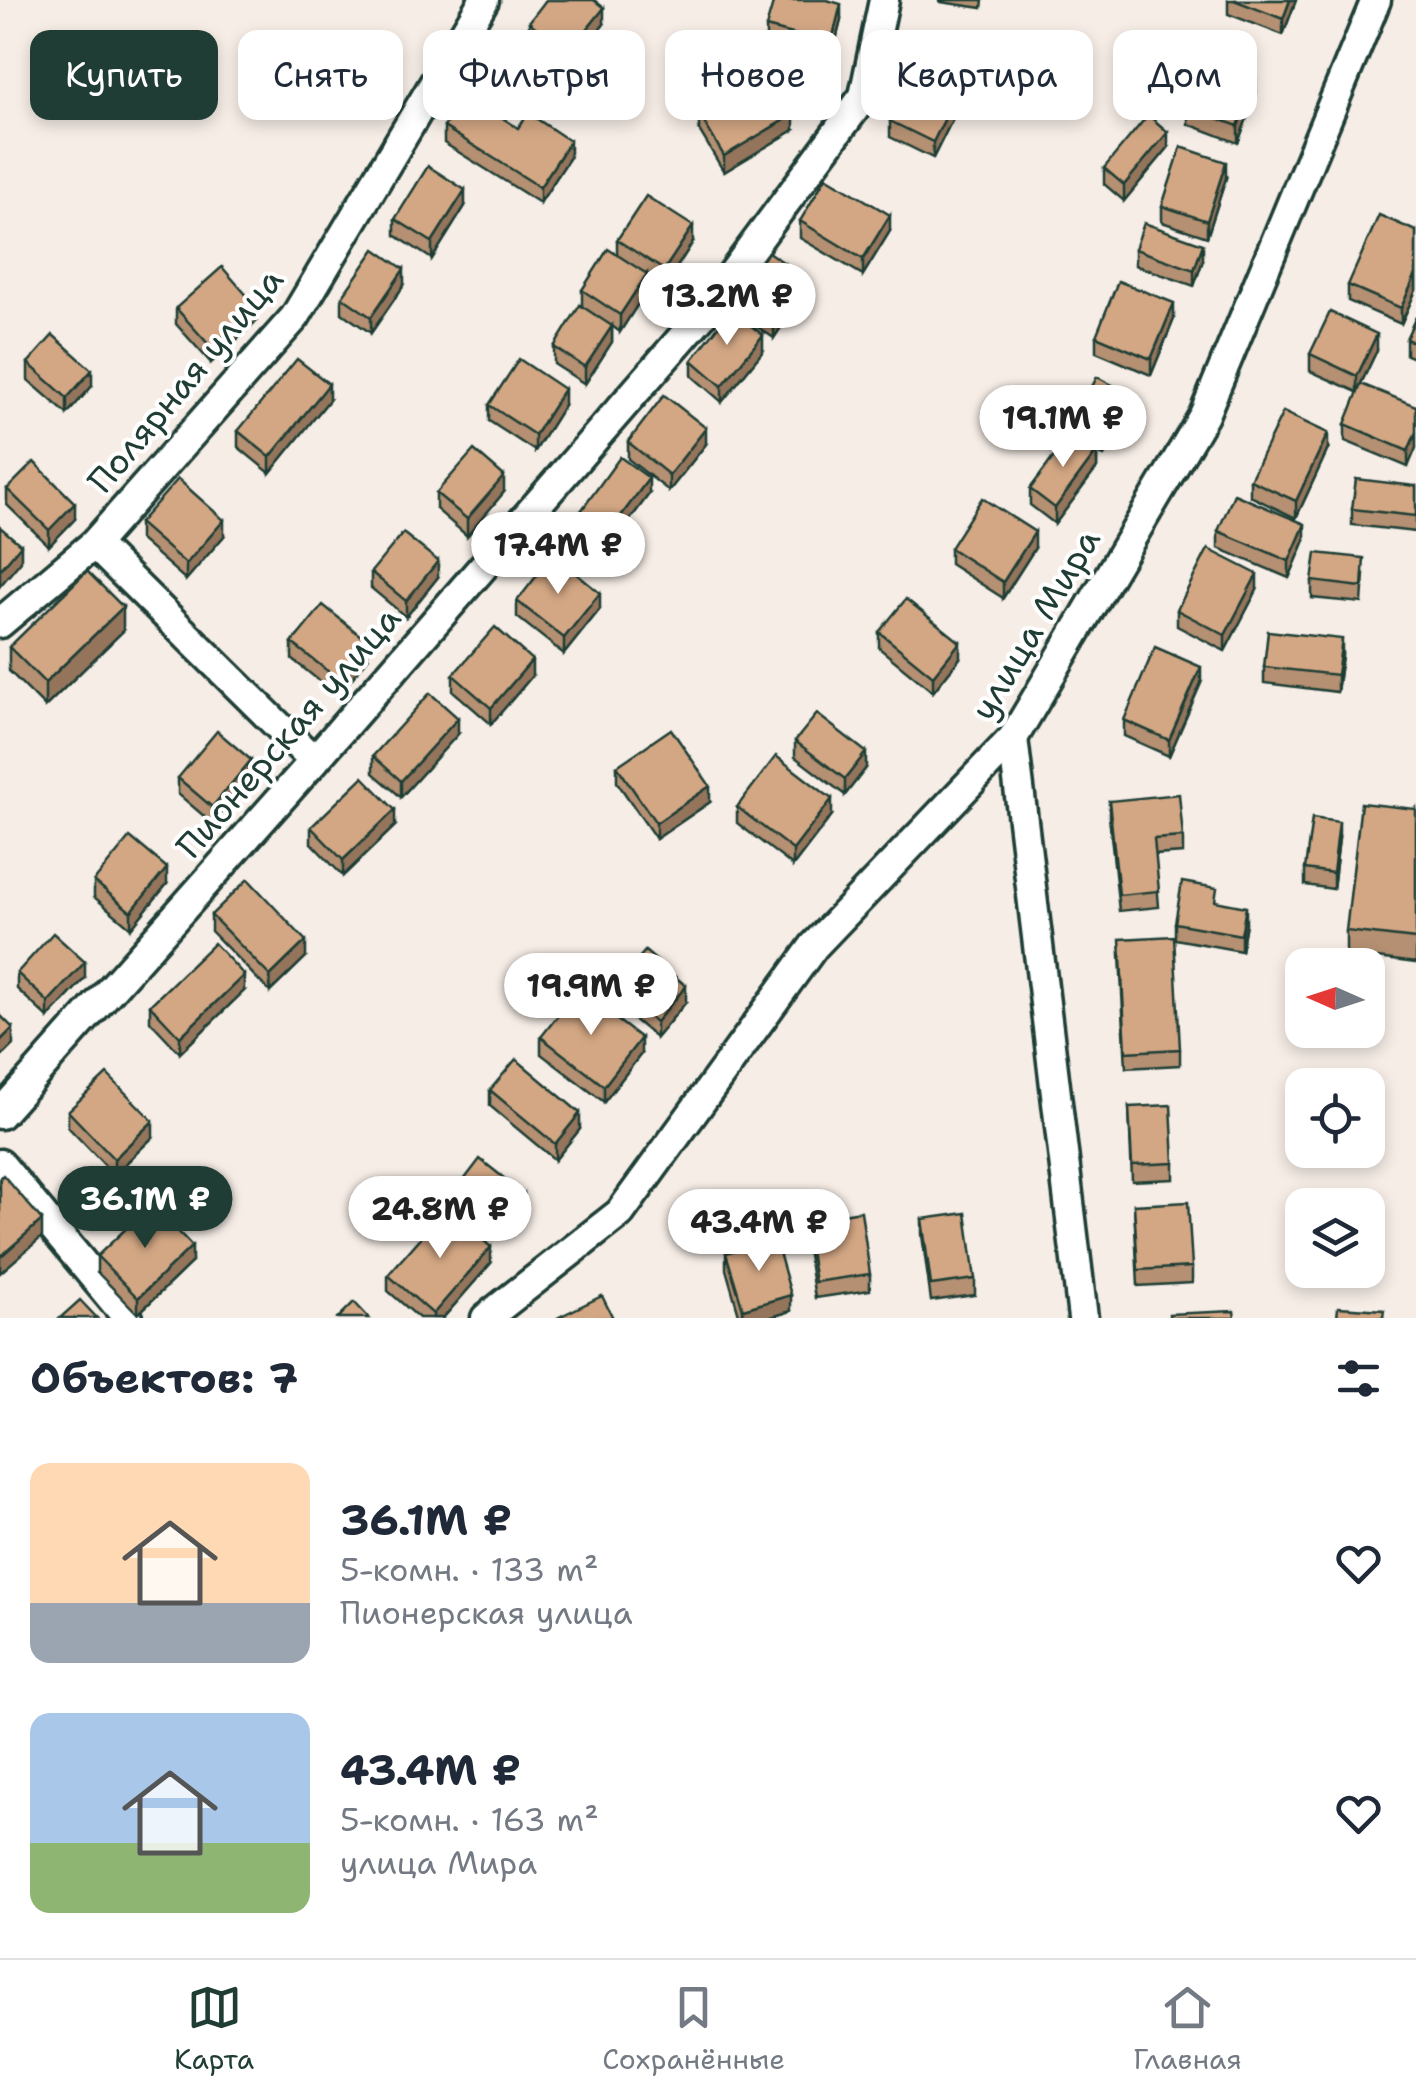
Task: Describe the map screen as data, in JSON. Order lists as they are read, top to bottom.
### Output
{
  "streets": {
    "street": ["Полярная улица", "улица Мира", "Пионерская улица"]
  },
  "north": "left",
  "page": {
    "chip": [
      "Купить",
      "Снять",
      "Фильтры",
      "Новое",
      "Квартира",
      "Дом"
    ],
    "price": [
      "13.2M ₽",
      "19.1M ₽",
      "17.4M ₽",
      "19.9M ₽",
      "36.1M ₽",
      "24.8M ₽",
      "43.4M ₽"
    ],
    "heading": "Объектов: 7",
    "list": [
      {
        "name": "36.1M ₽",
        "note": "5-комн. · 133 m² · Пионерская улица"
      },
      {
        "name": "43.4M ₽",
        "note": "5-комн. · 163 m² · улица Мира"
      }
    ],
    "tabs": ["Карта", "Сохранённые", "Главная"]
  }
}
